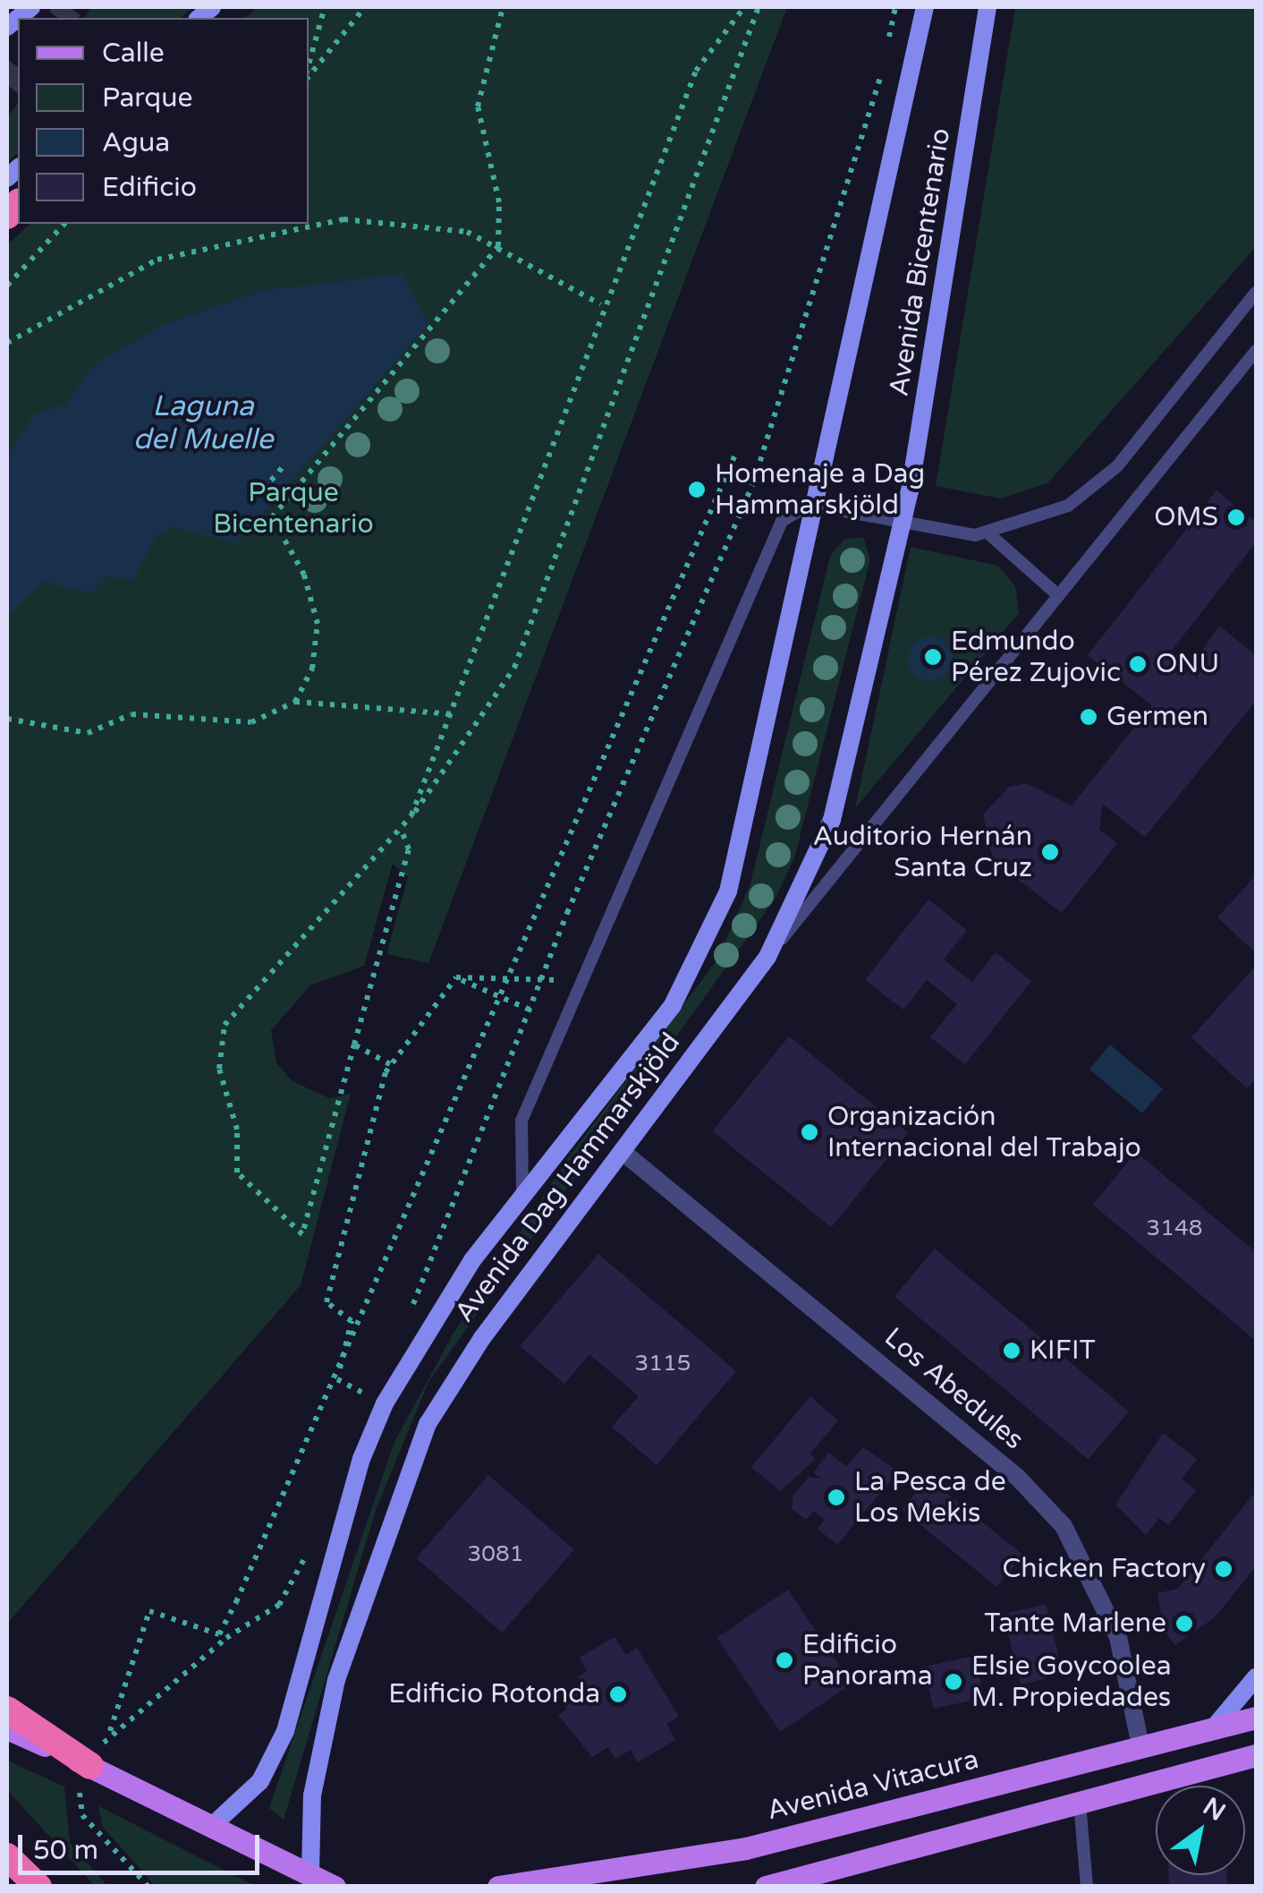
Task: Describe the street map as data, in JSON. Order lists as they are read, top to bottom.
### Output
{
  "streets": {
    "main road": ["Avenida Bicentenario", "Avenida Dag Hammarskjöld", "Avenida Vitacura"],
    "street": ["Los Abedules"]
  },
  "crossings": [
    ["Avenida Bicentenario", "Avenida Dag Hammarskjöld"],
    ["Avenida Dag Hammarskjöld", "Los Abedules"],
    ["Los Abedules", "Avenida Vitacura"]
  ],
  "water": ["Laguna del Muelle"],
  "parks": ["Parque Bicentenario"],
  "places": [
    "Homenaje a Dag Hammarskjöld",
    "OMS",
    "Edmundo Pérez Zujovic",
    "ONU",
    "Germen",
    "Auditorio Hernán Santa Cruz",
    "Organización Internacional del Trabajo",
    "KIFIT",
    "La Pesca de Los Mekis",
    "Chicken Factory",
    "Tante Marlene",
    "Edificio Panorama",
    "Elsie Goycoolea M. Propiedades",
    "Edificio Rotonda"
  ],
  "house_numbers": ["3148", "3115", "3081"],
  "legend": [
    "Calle",
    "Parque",
    "Agua",
    "Edificio"
  ],
  "scale_bar": "50 m",
  "north": "top right"
}
